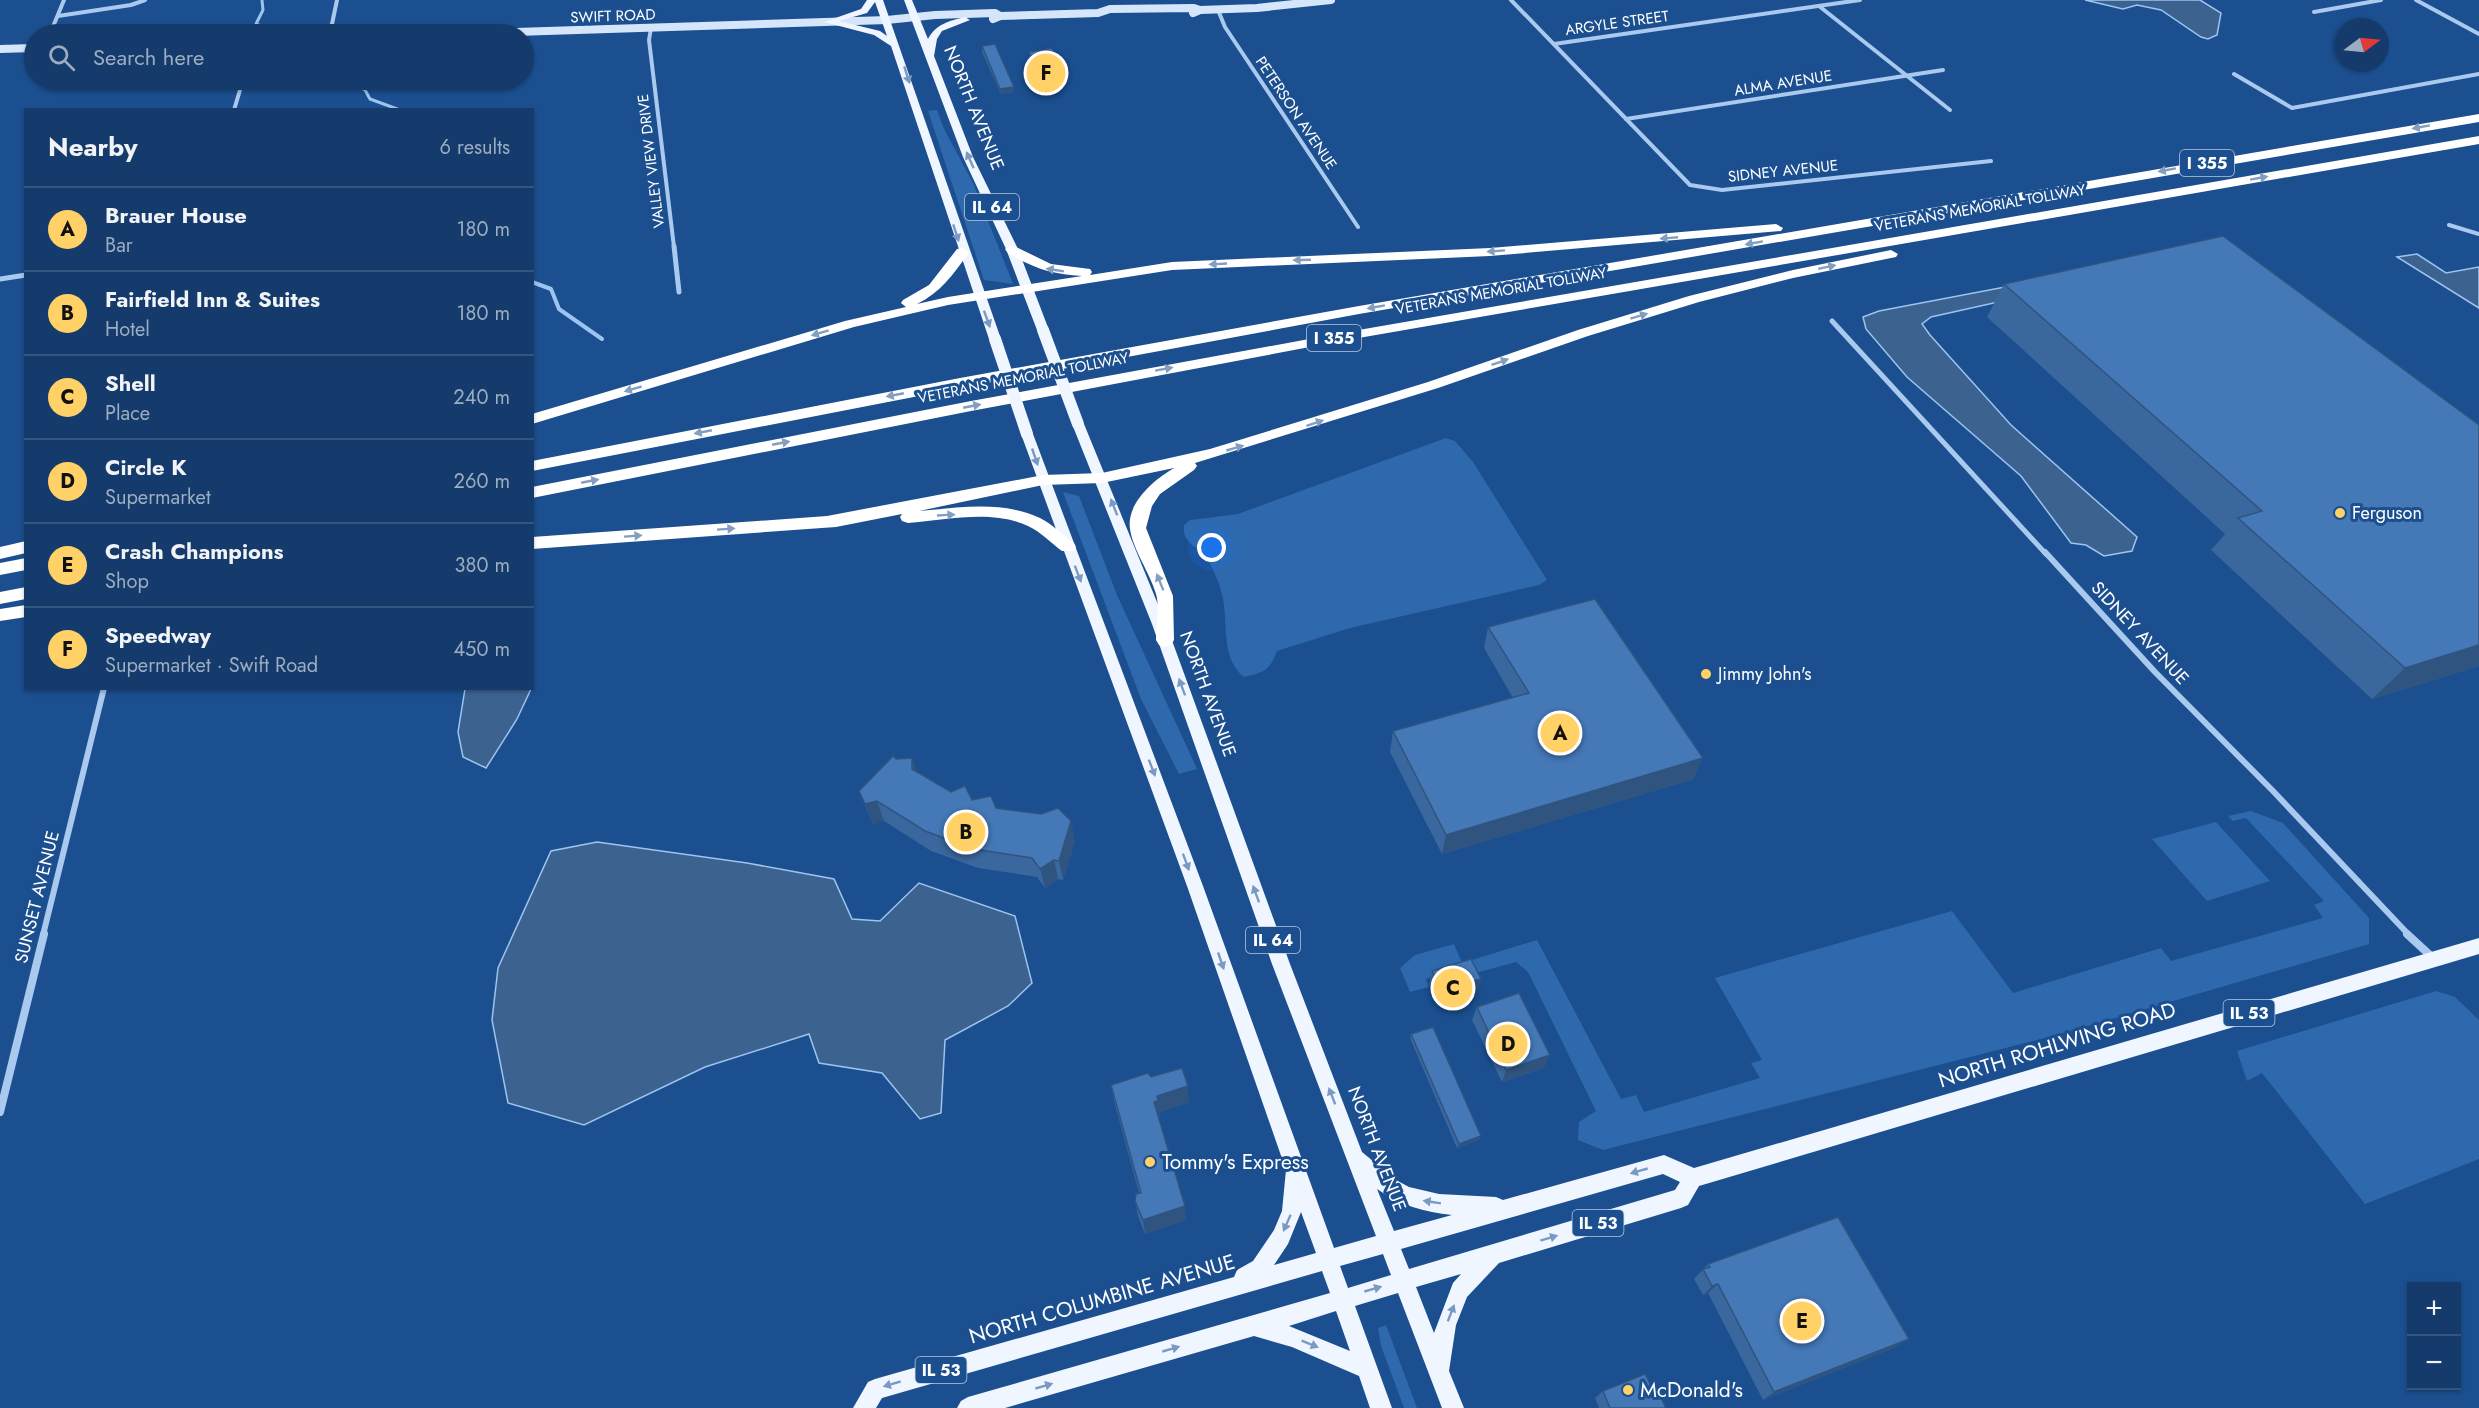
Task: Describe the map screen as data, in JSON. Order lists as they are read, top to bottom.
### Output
{
  "streets": {
    "highway": ["I 355", "VETERANS MEMORIAL TOLLWAY"],
    "main road": [
      "NORTH AVENUE",
      "IL 64",
      "IL 53",
      "NORTH ROHLWING ROAD",
      "NORTH COLUMBINE AVENUE"
    ],
    "street": [
      "SWIFT ROAD",
      "ARGYLE STREET",
      "ALMA AVENUE",
      "PETERSON AVENUE",
      "VALLEY VIEW DRIVE",
      "SIDNEY AVENUE",
      "SUNSET AVENUE"
    ]
  },
  "crossings": [
    ["SWIFT ROAD", "NORTH AVENUE"],
    ["SWIFT ROAD", "PETERSON AVENUE"],
    ["SWIFT ROAD", "VALLEY VIEW DRIVE"],
    ["SWIFT ROAD", "IL 64"],
    ["ARGYLE STREET", "SIDNEY AVENUE"],
    ["ALMA AVENUE", "SIDNEY AVENUE"],
    ["NORTH AVENUE", "IL 53"],
    ["SIDNEY AVENUE", "IL 53"],
    ["SIDNEY AVENUE", "NORTH ROHLWING ROAD"],
    ["IL 64", "IL 53"],
    ["IL 64", "NORTH COLUMBINE AVENUE"],
    ["IL 53", "NORTH ROHLWING ROAD"],
    ["IL 53", "NORTH COLUMBINE AVENUE"]
  ],
  "places": [
    "Ferguson",
    "Jimmy John's",
    "Tommy's Express",
    "McDonald's"
  ],
  "north": "right",
  "page": {
    "search": "Search here",
    "pins": [
      "F",
      "A",
      "B",
      "C",
      "D",
      "E"
    ],
    "heading": ["Nearby", "6 results"],
    "list": [
      {
        "mark": "A",
        "name": "Brauer House",
        "note": "Bar",
        "value": "180 m"
      },
      {
        "mark": "B",
        "name": "Fairfield Inn & Suites",
        "note": "Hotel",
        "value": "180 m"
      },
      {
        "mark": "C",
        "name": "Shell",
        "note": "Place",
        "value": "240 m"
      },
      {
        "mark": "D",
        "name": "Circle K",
        "note": "Supermarket",
        "value": "260 m"
      },
      {
        "mark": "E",
        "name": "Crash Champions",
        "note": "Shop",
        "value": "380 m"
      },
      {
        "mark": "F",
        "name": "Speedway",
        "note": "Supermarket · Swift Road",
        "value": "450 m"
      }
    ],
    "map_buttons": ["+", "−"]
  }
}
